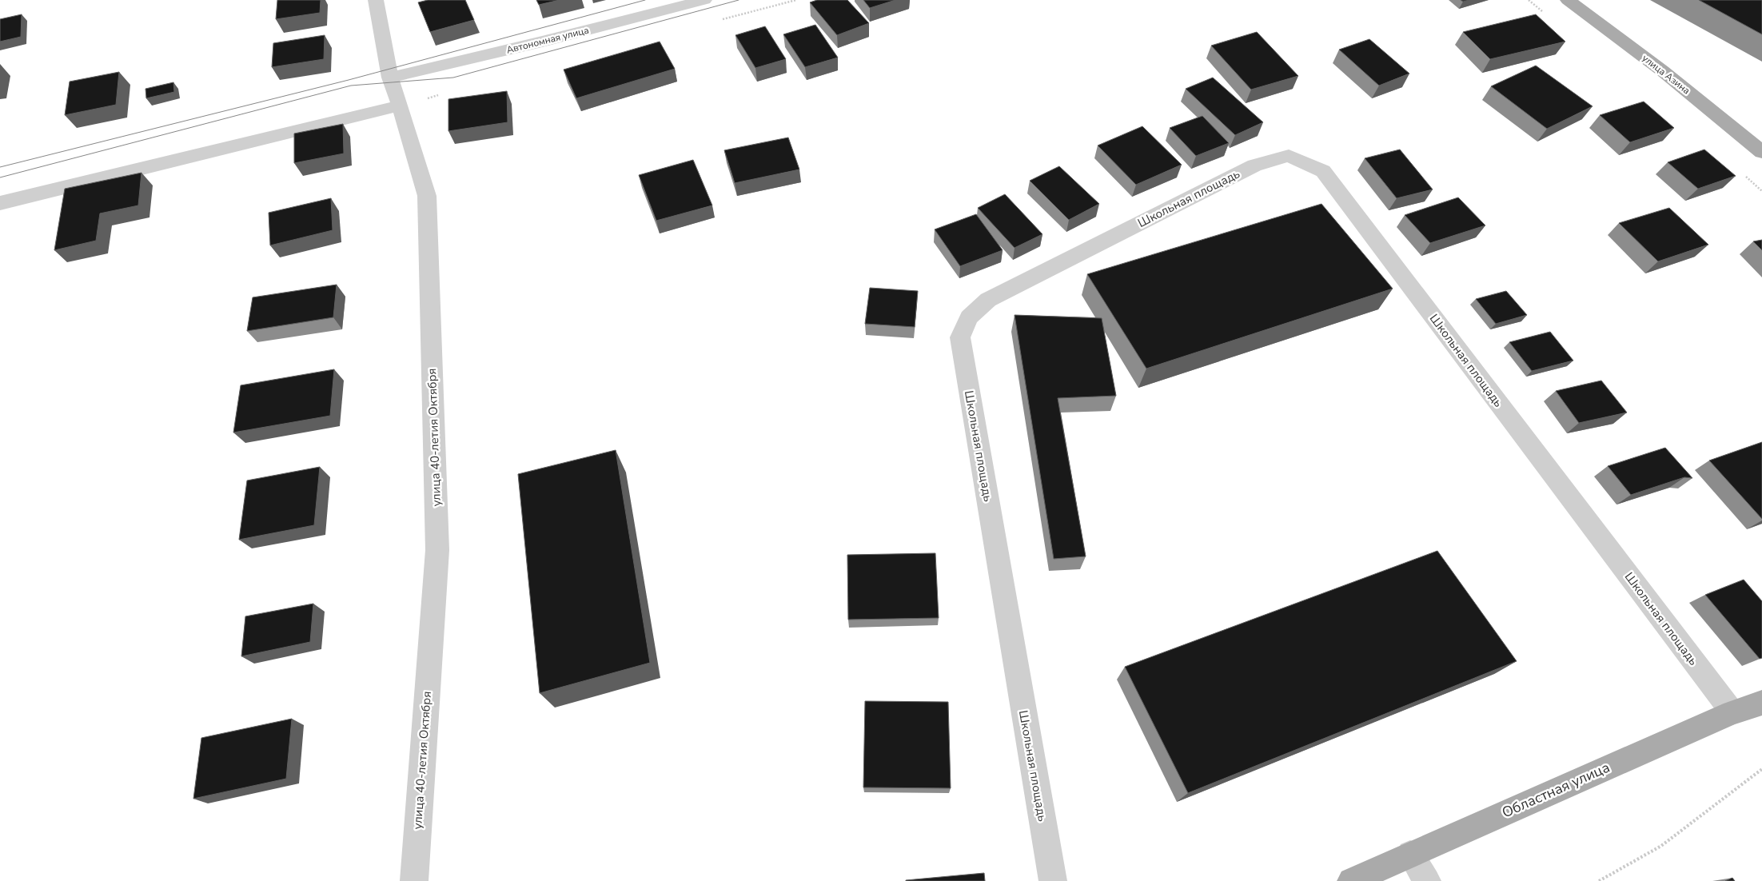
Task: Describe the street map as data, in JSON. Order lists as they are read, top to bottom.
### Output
{
  "streets": {
    "main road": ["улица Азина", "Областная улица"],
    "street": ["Автономная улица", "Школьная площадь", "улица 40-летия Октября"]
  },
  "crossings": [
    ["Автономная улица", "улица 40-летия Октября"],
    ["Школьная площадь", "Областная улица"]
  ]
}
